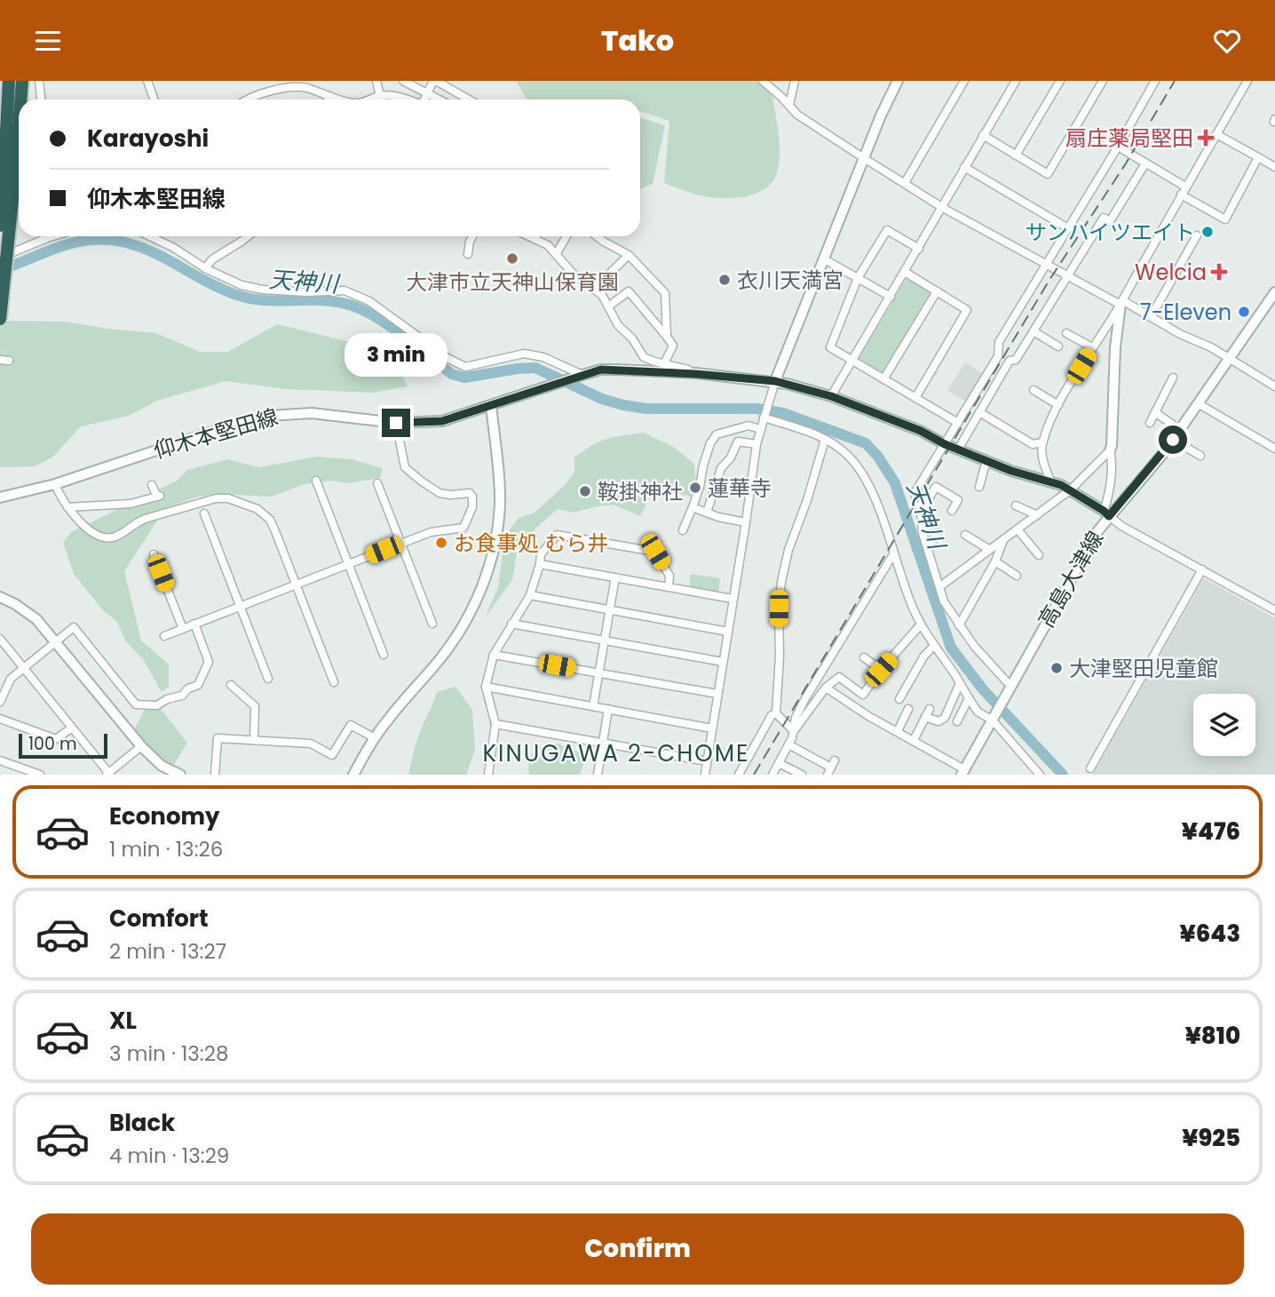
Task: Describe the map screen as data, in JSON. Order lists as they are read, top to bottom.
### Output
{
  "streets": {
    "main road": ["仰木本堅田線", "高島大津線"]
  },
  "crossings": [
    ["仰木本堅田線", "高島大津線"]
  ],
  "districts": ["KINUGAWA 2-CHOME"],
  "water": ["天神川"],
  "places": {
    "health": ["扇庄薬局堅田", "Welcia"],
    "other": [
      "サンハイツエイト",
      "大津市立天神山保育園",
      "衣川天満宮",
      "7-Eleven",
      "蓮華寺",
      "鞍掛神社",
      "お食事処 むら井",
      "大津堅田児童館"
    ]
  },
  "scale_bar": "100 m",
  "page": {
    "header": "Tako",
    "banner": ["Karayoshi", "仰木本堅田線"],
    "bubble": "3 min",
    "scale": "100 m",
    "list": [
      {
        "name": "Economy",
        "note": "1 min · 13:26",
        "value": "¥476"
      },
      {
        "name": "Comfort",
        "note": "2 min · 13:27",
        "value": "¥643"
      },
      {
        "name": "XL",
        "note": "3 min · 13:28",
        "value": "¥810"
      },
      {
        "name": "Black",
        "note": "4 min · 13:29",
        "value": "¥925"
      }
    ],
    "buttons": "Confirm"
  }
}
